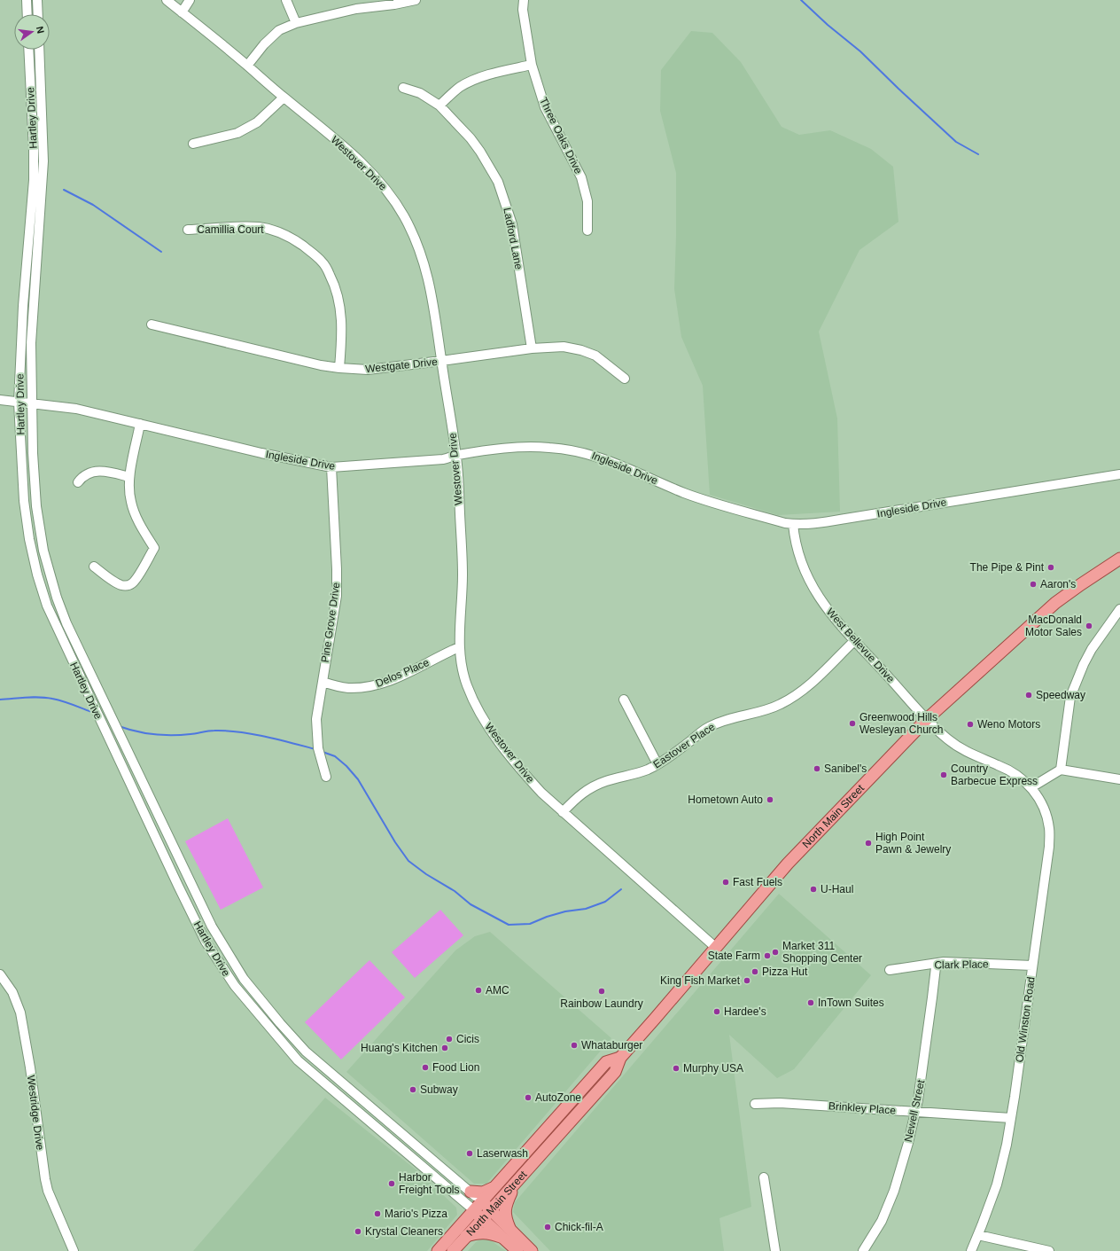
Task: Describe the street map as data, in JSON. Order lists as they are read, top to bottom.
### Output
{
  "streets": {
    "main road": ["North Main Street"],
    "street": [
      "Hartley Drive",
      "Three Oaks Drive",
      "Westover Drive",
      "Camillia Court",
      "Ladford Lane",
      "Westgate Drive",
      "Ingleside Drive",
      "Pine Grove Drive",
      "West Bellevue Drive",
      "Delos Place",
      "Eastover Place",
      "Clark Place",
      "Old Winston Road",
      "Brinkley Place",
      "Newell Street",
      "Westridge Drive"
    ]
  },
  "crossings": [
    ["Hartley Drive", "Ingleside Drive"],
    ["Hartley Drive", "North Main Street"],
    ["Westover Drive", "Westgate Drive"],
    ["Westover Drive", "Ingleside Drive"],
    ["Westover Drive", "Delos Place"],
    ["Westover Drive", "Eastover Place"],
    ["Westover Drive", "North Main Street"],
    ["Camillia Court", "Westgate Drive"],
    ["Ladford Lane", "Westgate Drive"],
    ["Ingleside Drive", "Pine Grove Drive"],
    ["Ingleside Drive", "West Bellevue Drive"],
    ["Pine Grove Drive", "Delos Place"],
    ["West Bellevue Drive", "Eastover Place"],
    ["West Bellevue Drive", "North Main Street"],
    ["West Bellevue Drive", "Old Winston Road"],
    ["North Main Street", "Old Winston Road"],
    ["Clark Place", "Old Winston Road"],
    ["Clark Place", "Newell Street"],
    ["Old Winston Road", "Brinkley Place"],
    ["Brinkley Place", "Newell Street"]
  ],
  "places": [
    "The Pipe & Pint",
    "Aaron's",
    "MacDonald Motor Sales",
    "Speedway",
    "Greenwood Hills Wesleyan Church",
    "Weno Motors",
    "Sanibel's",
    "Country Barbecue Express",
    "Hometown Auto",
    "High Point Pawn & Jewelry",
    "Fast Fuels",
    "U-Haul",
    "Market 311 Shopping Center",
    "State Farm",
    "Pizza Hut",
    "King Fish Market",
    "AMC",
    "Rainbow Laundry",
    "InTown Suites",
    "Hardee's",
    "Cicis",
    "Whataburger",
    "Huang's Kitchen",
    "Food Lion",
    "Murphy USA",
    "Subway",
    "AutoZone",
    "Laserwash",
    "Harbor Freight Tools",
    "Mario's Pizza",
    "Chick-fil-A",
    "Krystal Cleaners"
  ],
  "north": "right"
}
